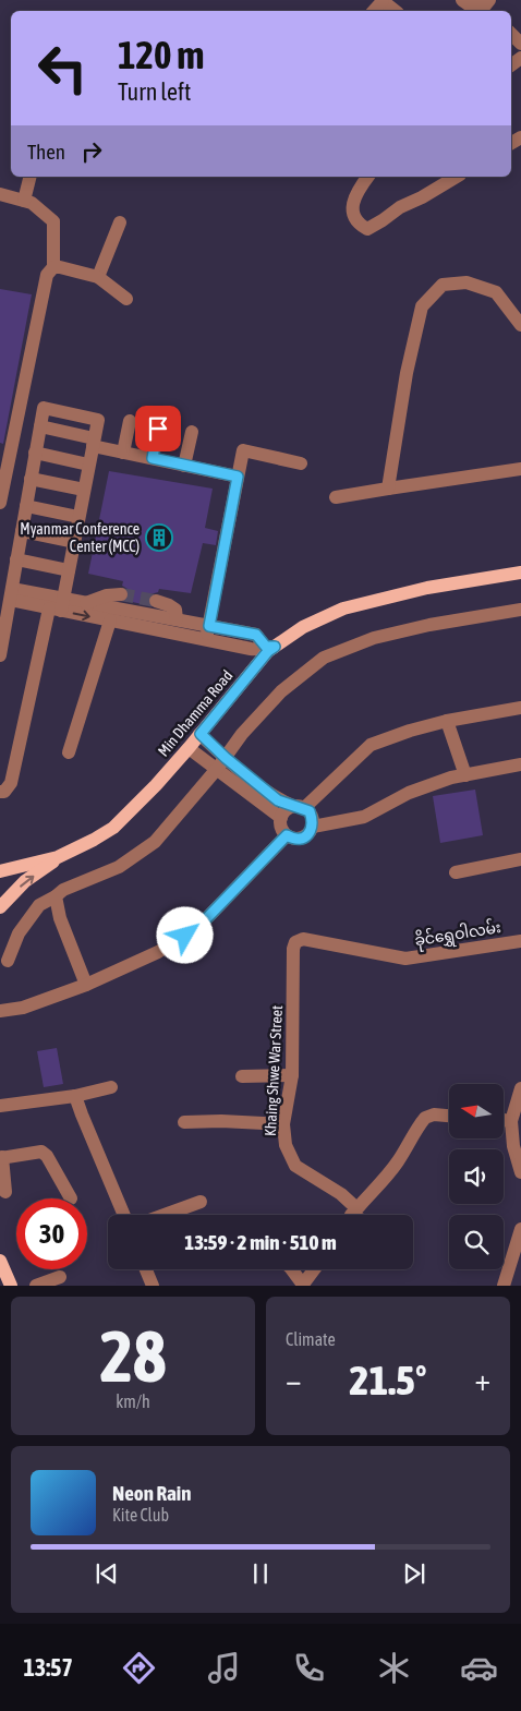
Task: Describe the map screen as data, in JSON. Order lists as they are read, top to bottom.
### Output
{
  "streets": {
    "main road": ["Min Dhamma Road"],
    "street": ["ခိုင်ရွှေဝါလမ်း", "Khaing Shwe War Street"]
  },
  "crossings": [
    ["ခိုင်ရွှေဝါလမ်း", "Khaing Shwe War Street"]
  ],
  "places": {
    "building": ["Myanmar Conference Center (MCC)"]
  },
  "north": "left",
  "page": {
    "turn": ["120 m", "Turn left"],
    "then": "Then",
    "limit": "30",
    "trip": "13:59 · 2 min · 510 m",
    "tile": [
      ["28", "km/h"],
      "Climate"
    ],
    "heat": ["−", "21.5°", "+"],
    "song": ["Neon Rain", "Kite Club"],
    "tabs": "13:57"
  }
}
